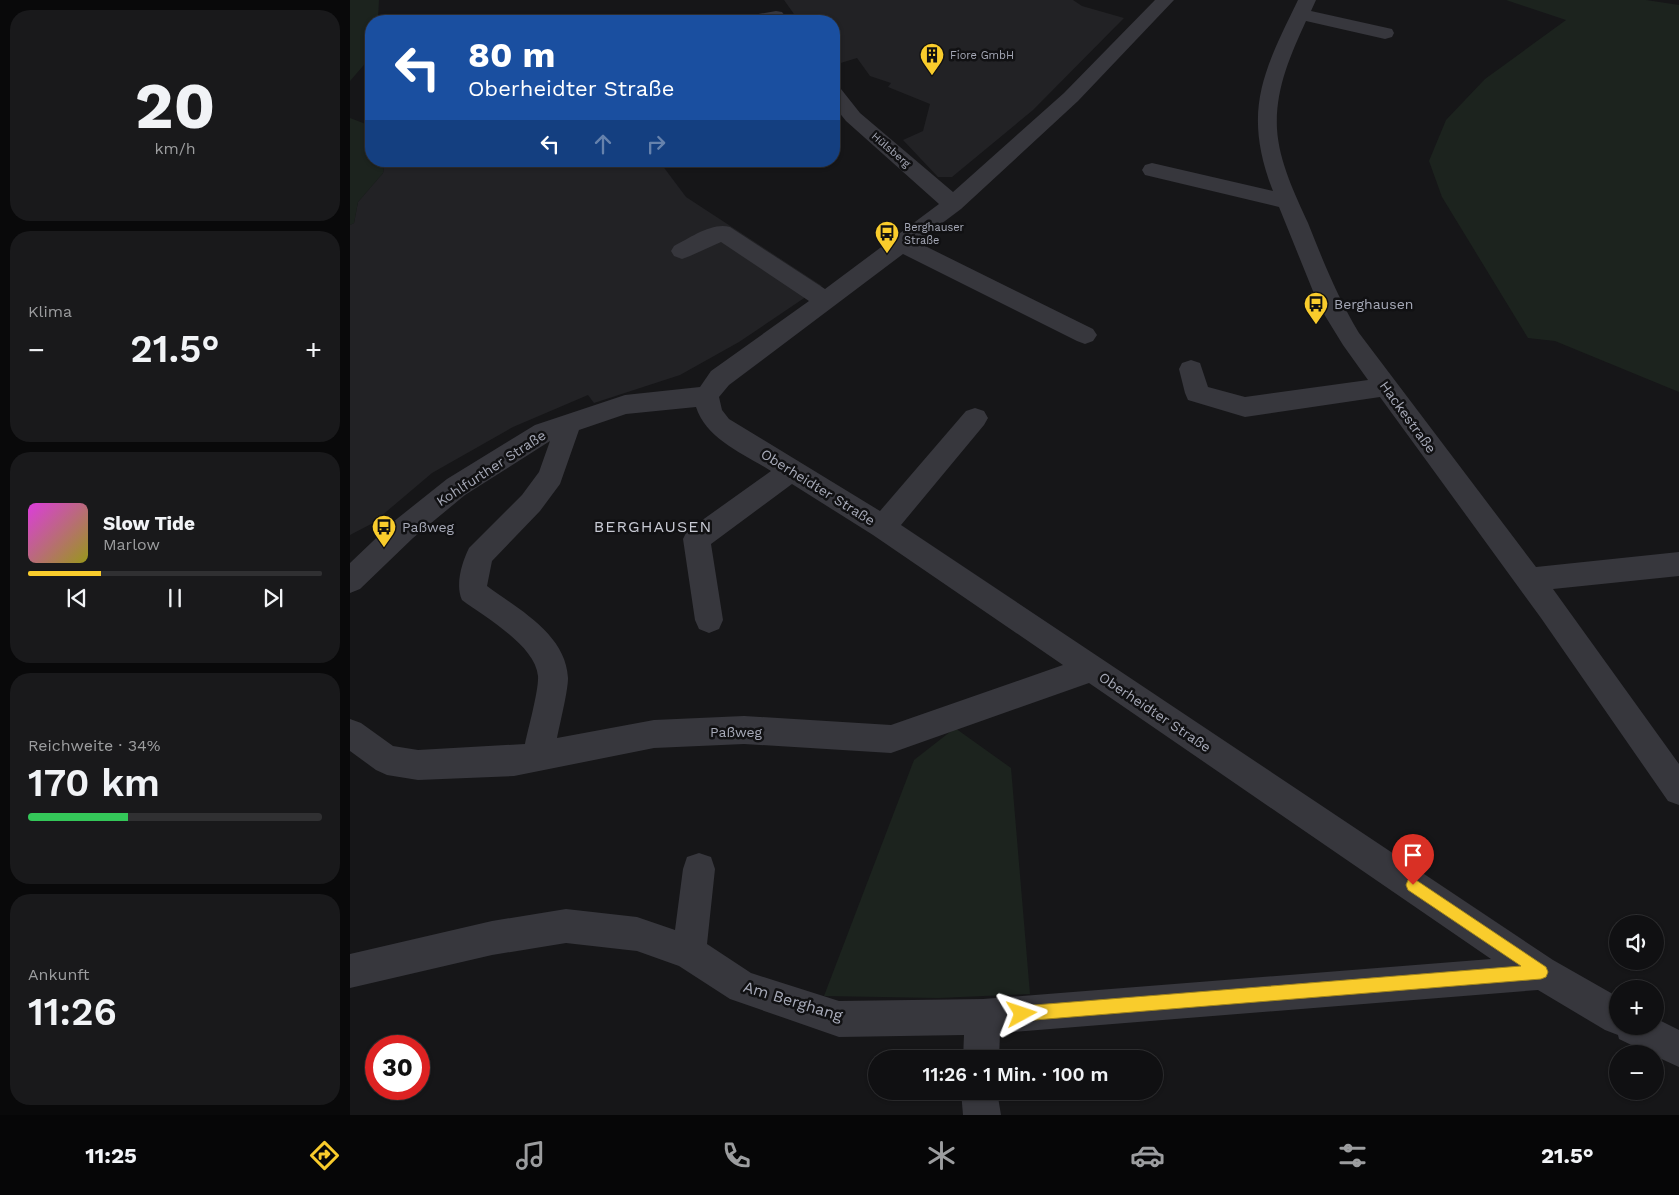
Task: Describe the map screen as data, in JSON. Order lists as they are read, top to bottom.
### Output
{
  "streets": {
    "street": [
      "Hülsberg",
      "Hackestraße",
      "Kohlfurther Straße",
      "Oberheidter Straße",
      "Paßweg",
      "Am Berghang"
    ]
  },
  "crossings": [
    ["Kohlfurther Straße", "Oberheidter Straße"],
    ["Kohlfurther Straße", "Paßweg"],
    ["Oberheidter Straße", "Paßweg"],
    ["Oberheidter Straße", "Am Berghang"]
  ],
  "districts": ["BERGHAUSEN"],
  "places": {
    "building": ["Fiore GmbH"],
    "bus stop": ["Berghauser Straße", "Berghausen", "Paßweg"]
  },
  "page": {
    "tile": [
      ["20", "km/h"],
      "Klima",
      ["Reichweite · 34%", "170 km"],
      ["Ankunft", "11:26"]
    ],
    "turn": ["80 m", "Oberheidter Straße"],
    "heat": ["−", "21.5°", "+"],
    "song": ["Slow Tide", "Marlow"],
    "map_buttons": ["+", "−"],
    "limit": "30",
    "trip": "11:26 · 1 Min. · 100 m",
    "tabs": ["11:25", "21.5°"]
  }
}
